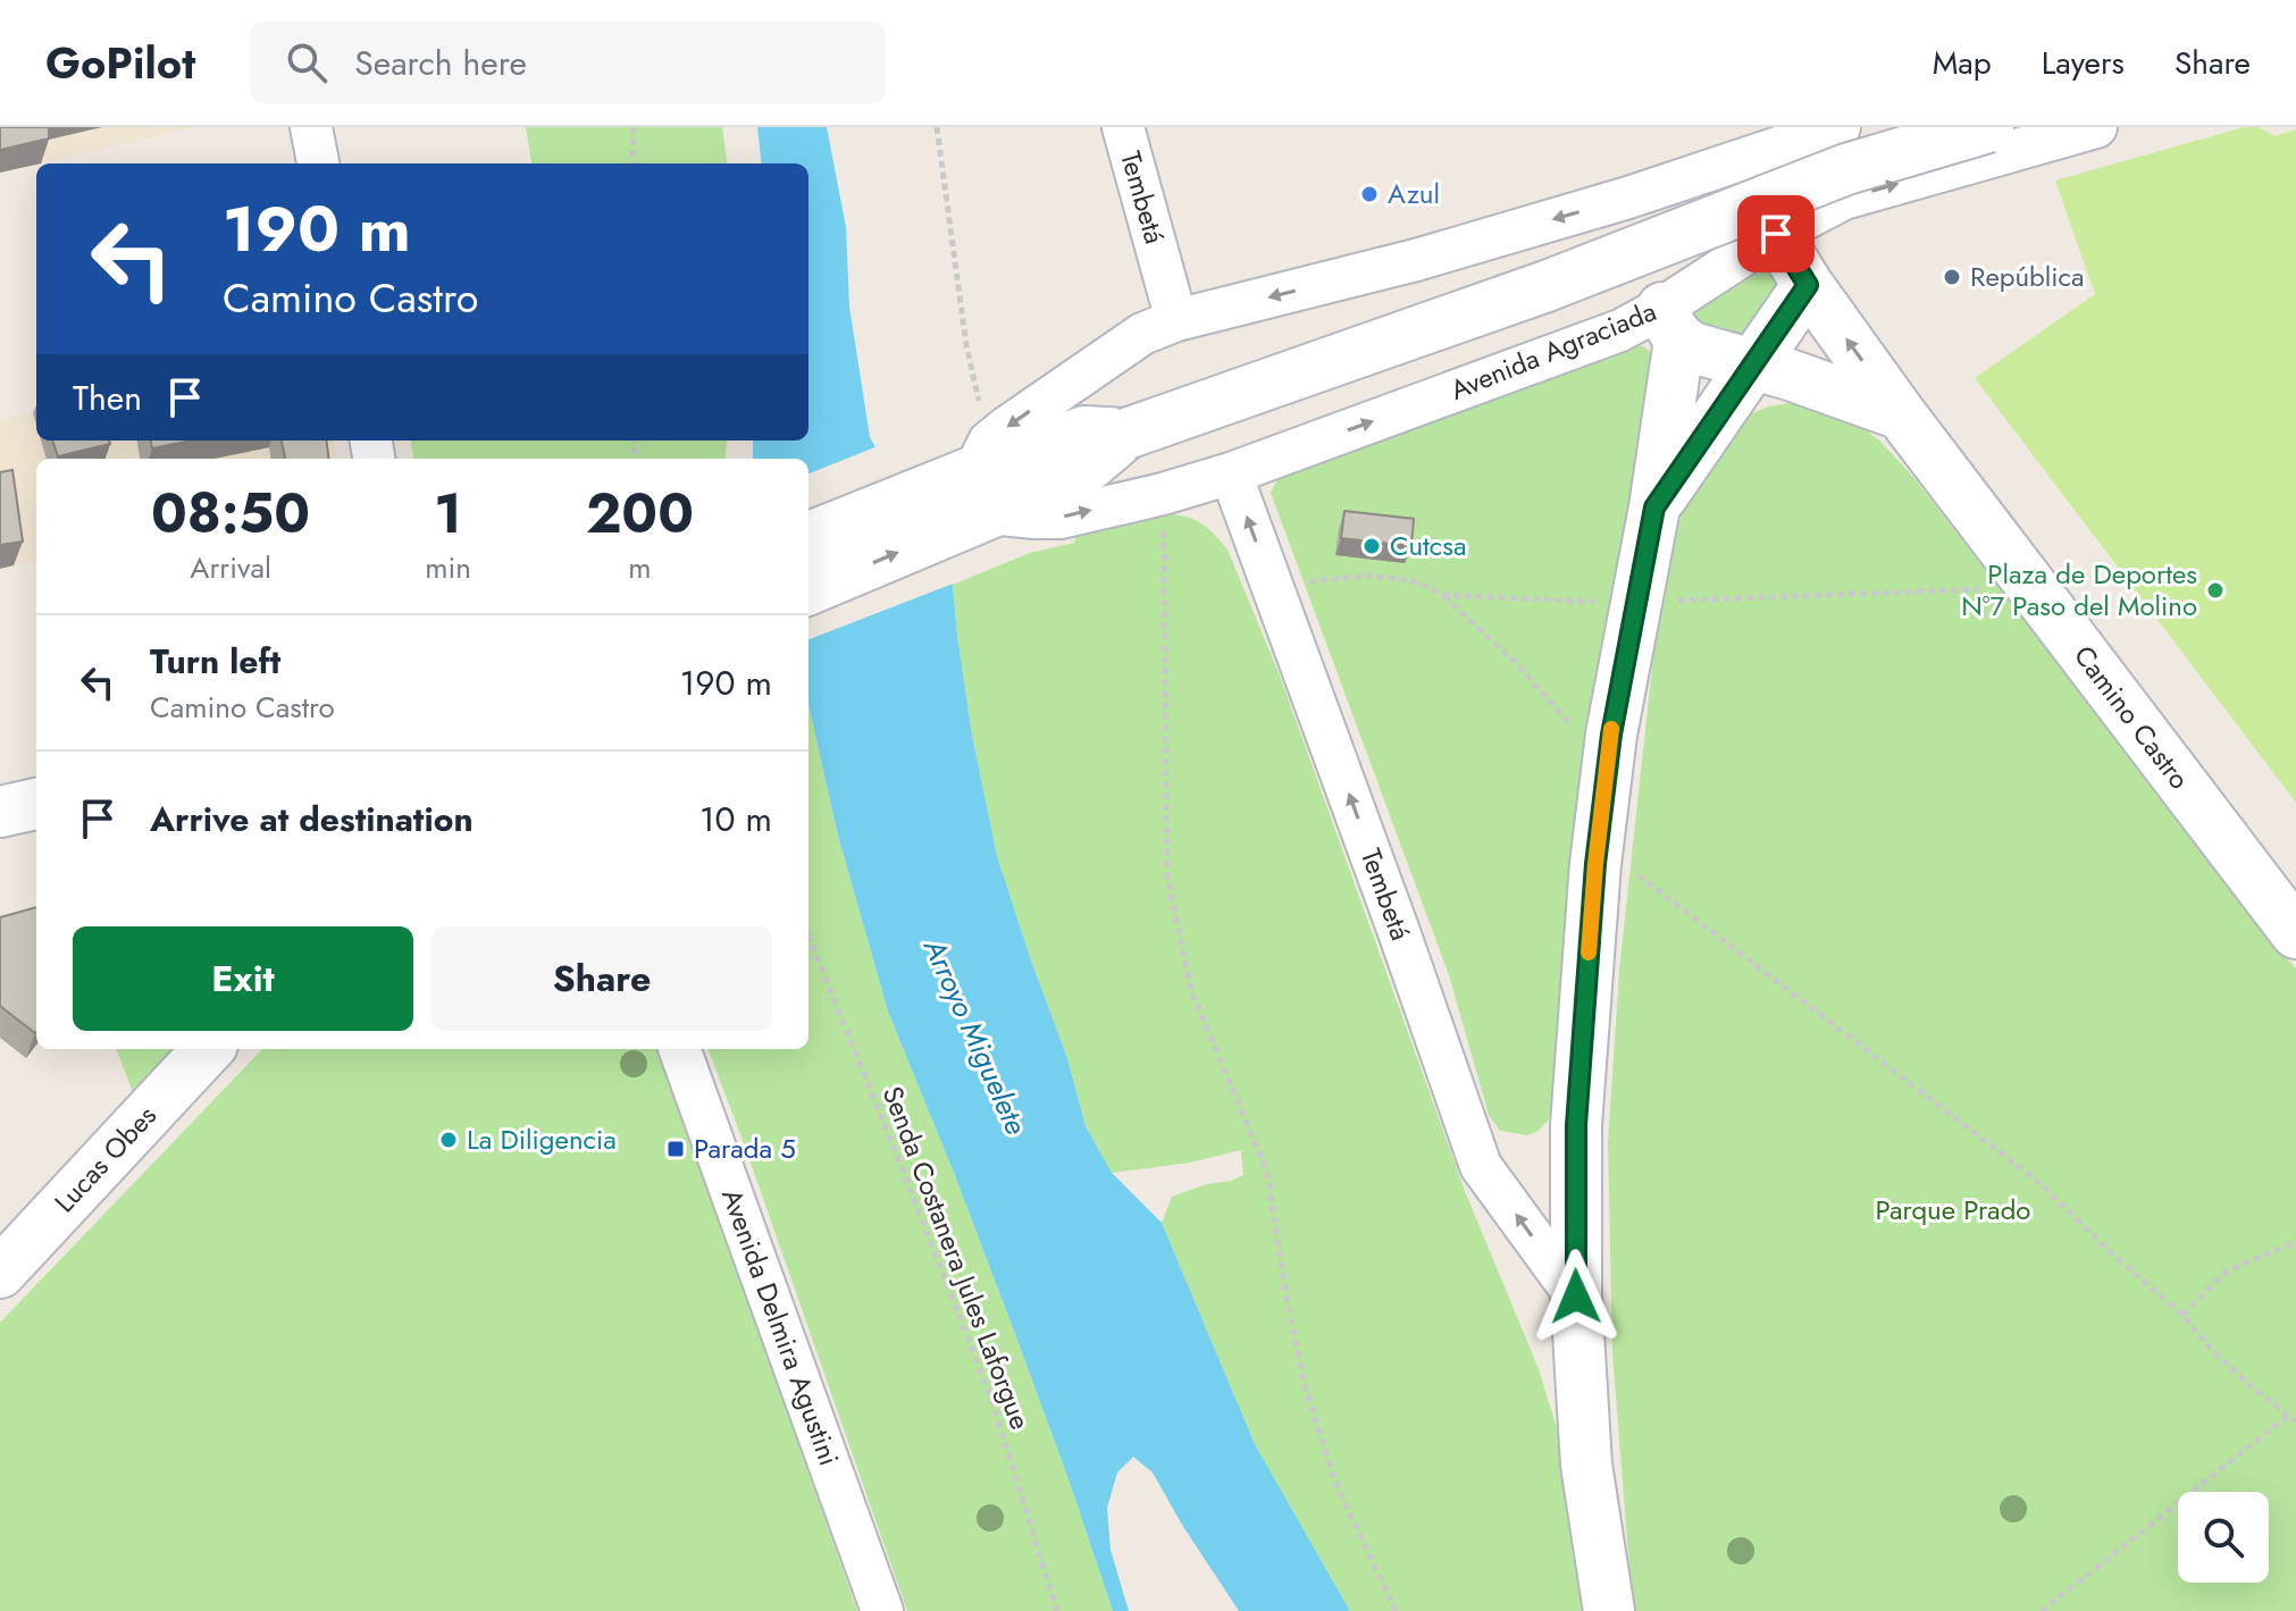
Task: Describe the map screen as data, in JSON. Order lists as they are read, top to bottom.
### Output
{
  "streets": {
    "street": [
      "Tembetá",
      "Avenida Agraciada",
      "Camino Castro",
      "Lucas Obes",
      "Avenida Delmira Agustini"
    ],
    "path": ["Senda Costanera Jules Laforgue"]
  },
  "crossings": [
    ["Tembetá", "Avenida Agraciada"],
    ["Avenida Agraciada", "Camino Castro"]
  ],
  "water": ["Arroyo Miguelete"],
  "parks": ["Parque Prado"],
  "places": {
    "other": [
      "Azul",
      "República",
      "Cutcsa",
      "Plaza de Deportes Nº7 Paso del Molino",
      "La Diligencia"
    ],
    "transit": ["Parada 5"]
  },
  "page": {
    "header": "GoPilot",
    "search": "Search here",
    "nav": ["Map", "Layers", "Share"],
    "turn": ["190 m", "Camino Castro"],
    "then": "Then",
    "eta": [
      "08:50",
      "Arrival",
      "1",
      "min",
      "200",
      "m"
    ],
    "list": [
      {
        "name": "Turn left",
        "note": "Camino Castro",
        "value": "190 m"
      },
      {
        "name": "Arrive at destination",
        "value": "10 m"
      }
    ],
    "buttons": ["Exit", "Share"]
  }
}
